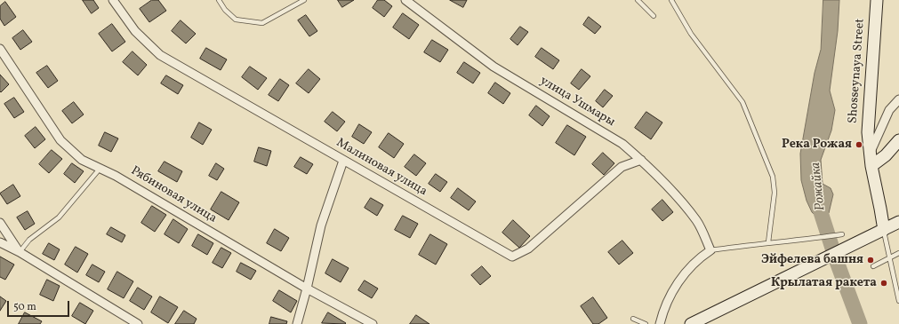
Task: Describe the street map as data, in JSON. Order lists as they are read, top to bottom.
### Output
{
  "streets": {
    "main road": ["Shosseynaya Street"],
    "street": ["улица Ушмары", "Малиновая улица", "Рябиновая улица"]
  },
  "crossings": [
    ["улица Ушмары", "Малиновая улица"]
  ],
  "water": ["Рожайка"],
  "places": ["Река Рожая", "Эйфелева башня", "Крылатая ракета"],
  "scale_bar": "50 m"
}
